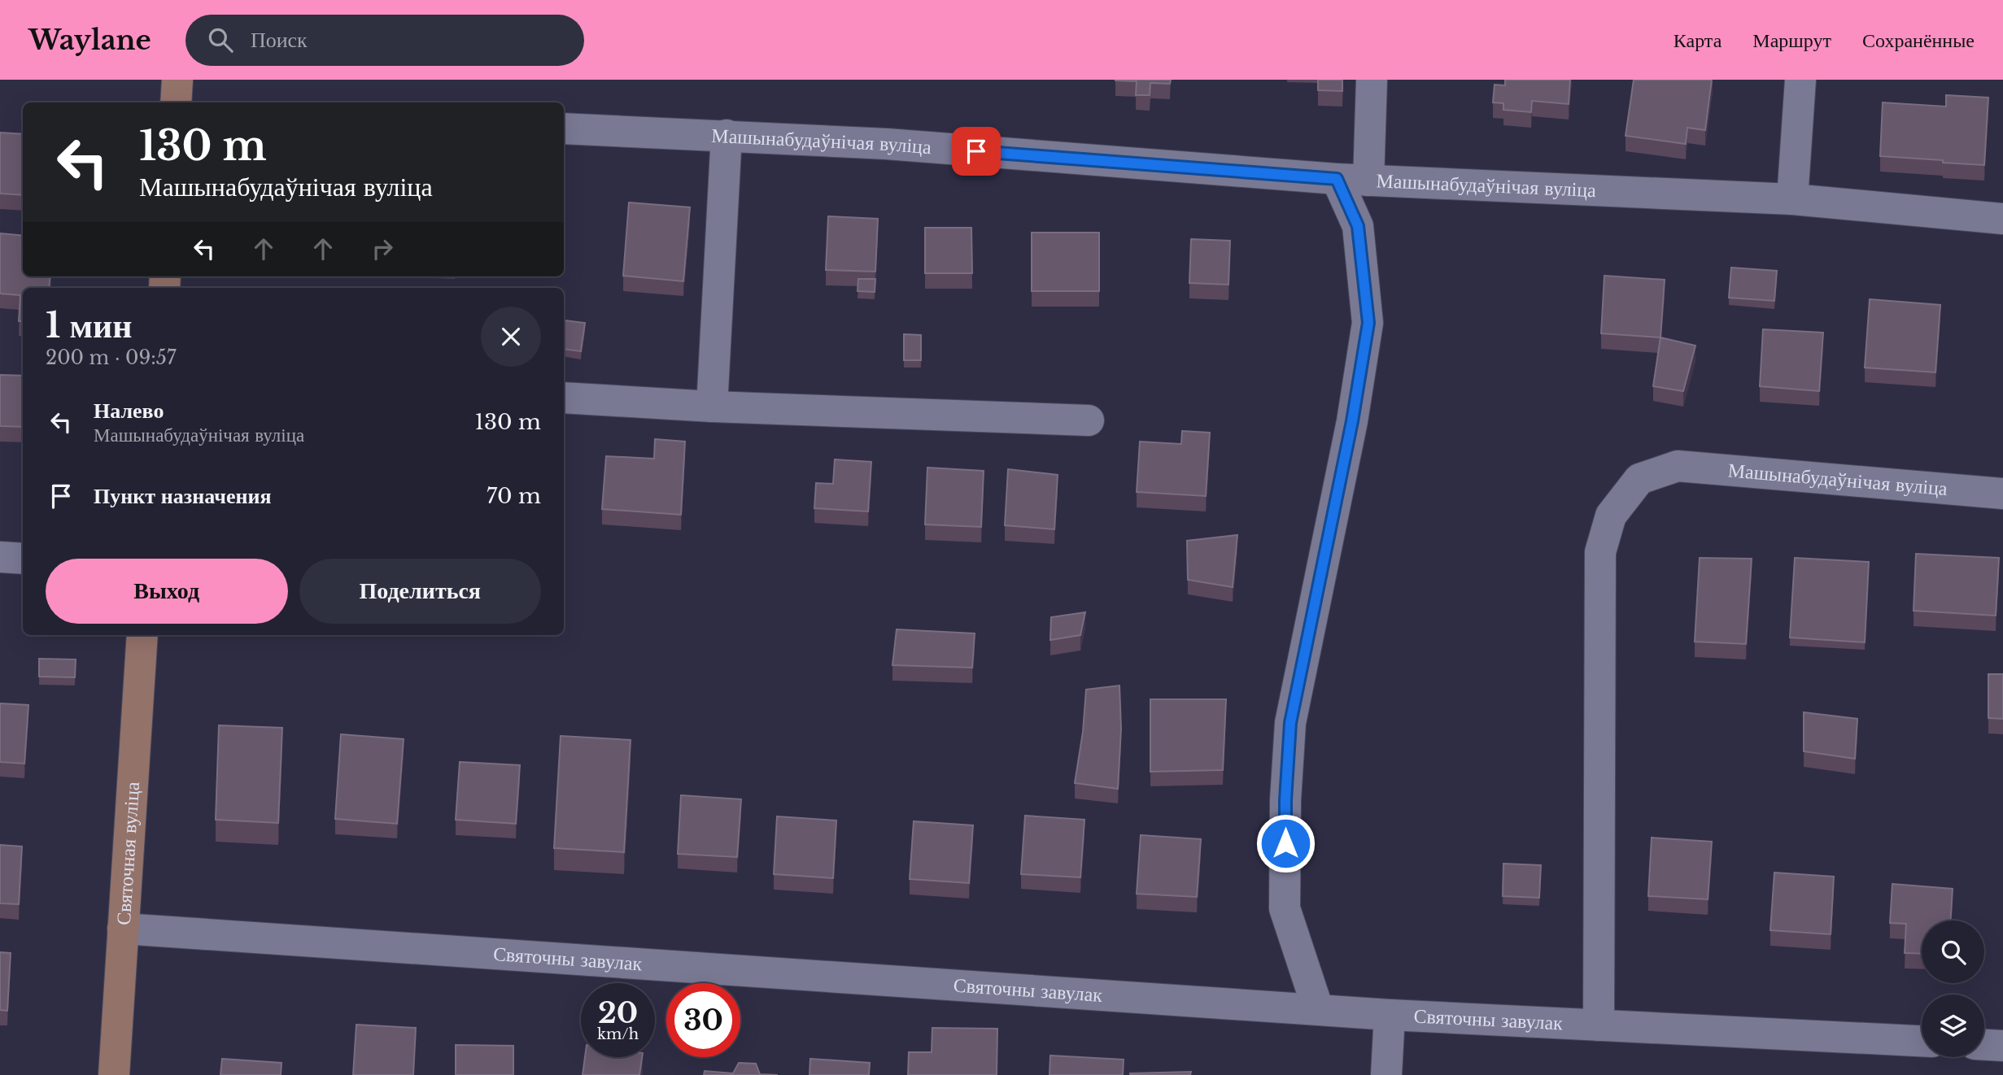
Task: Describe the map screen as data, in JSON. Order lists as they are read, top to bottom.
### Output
{
  "streets": {
    "street": ["Машынабудаўнічая вуліца", "Святочная вуліца", "Святочны завулак"]
  },
  "crossings": [
    ["Машынабудаўнічая вуліца", "Святочны завулак"],
    ["Святочная вуліца", "Святочны завулак"]
  ],
  "page": {
    "header": "Waylane",
    "search": "Поиск",
    "nav": ["Карта", "Маршрут", "Сохранённые"],
    "turn": ["130 m", "Машынабудаўнічая вуліца"],
    "heading": ["1 мин", "200 m · 09:57"],
    "list": [
      {
        "name": "Налево",
        "note": "Машынабудаўнічая вуліца",
        "value": "130 m"
      },
      {
        "name": "Пункт назначения",
        "value": "70 m"
      }
    ],
    "buttons": ["Выход", "Поделиться"],
    "speed": "20 km/h",
    "limit": "30"
  }
}
